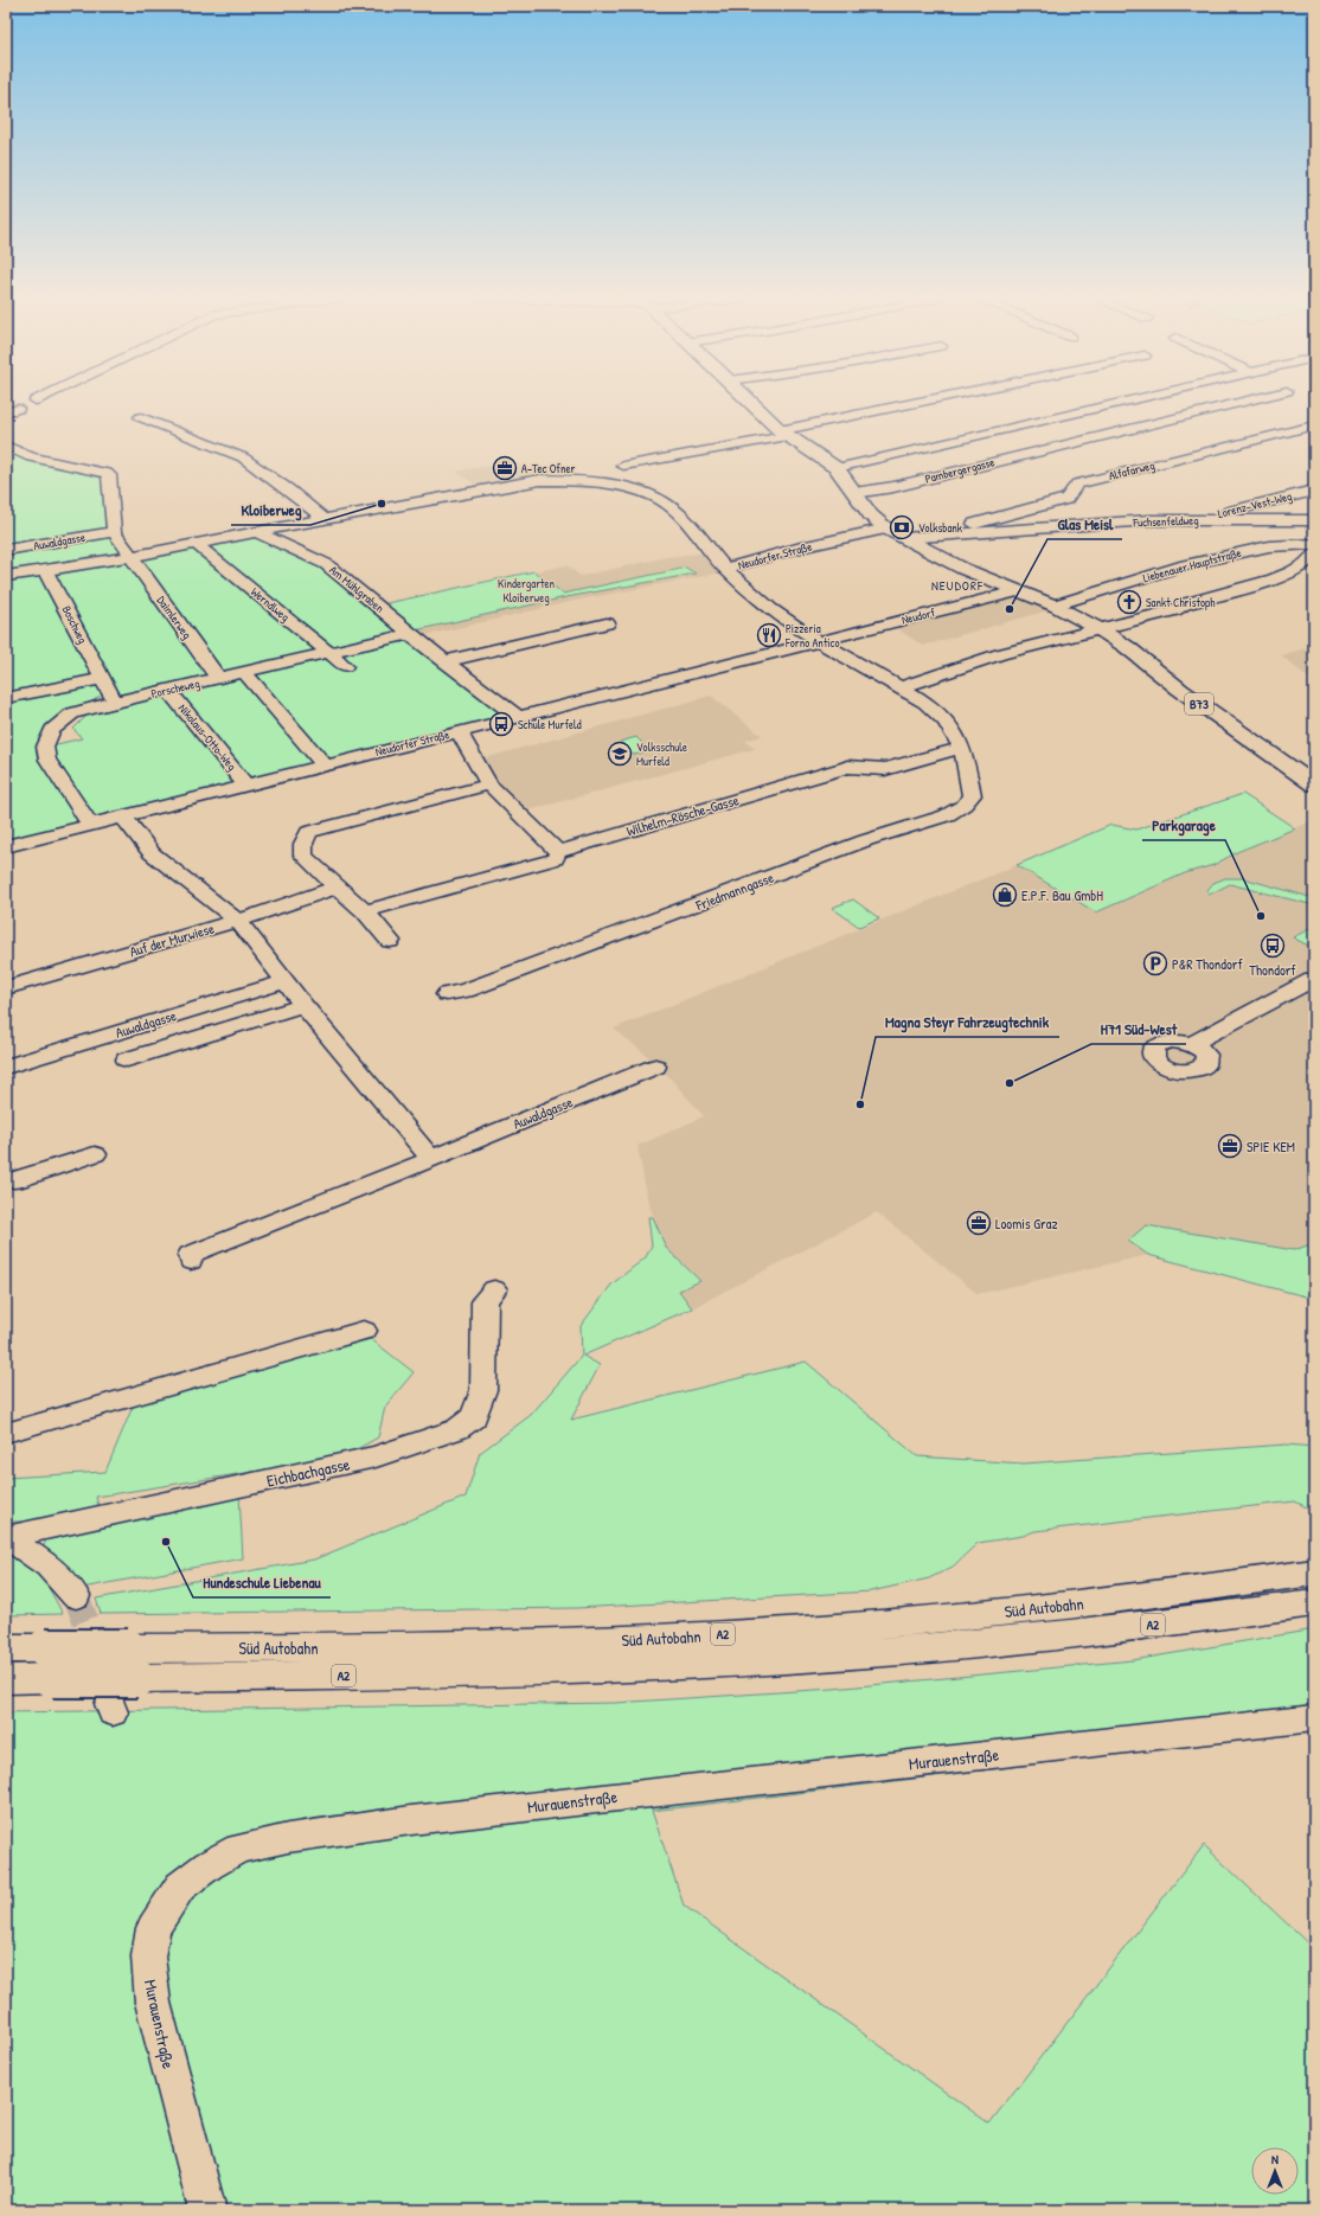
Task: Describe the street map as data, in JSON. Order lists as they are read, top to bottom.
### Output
{
  "streets": {
    "main road": ["B73", "Süd Autobahn", "A2"],
    "street": [
      "Pambergergasse",
      "Alfafarweg",
      "Lorenz-Vest-Weg",
      "Fuchsenfeldweg",
      "Auwaldgasse",
      "Neudorfer Straße",
      "Liebenauer Hauptstraße",
      "Am Mühlgraben",
      "Werndlweg",
      "Neudorf",
      "Daimlerweg",
      "Boschweg",
      "Porscheweg",
      "Nikolaus-Otto-Weg",
      "Wilhelm-Rösche-Gasse",
      "Friedmanngasse",
      "Auf der Murwiese",
      "Eichbachgasse",
      "Murauenstraße"
    ]
  },
  "crossings": [
    ["Pambergergasse", "B73"],
    ["Alfafarweg", "Fuchsenfeldweg"],
    ["Lorenz-Vest-Weg", "Fuchsenfeldweg"],
    ["Fuchsenfeldweg", "B73"],
    ["Neudorfer Straße", "Am Mühlgraben"],
    ["Neudorfer Straße", "Neudorf"],
    ["Neudorfer Straße", "Porscheweg"],
    ["Neudorfer Straße", "B73"],
    ["Neudorfer Straße", "Nikolaus-Otto-Weg"],
    ["Liebenauer Hauptstraße", "B73"],
    ["Am Mühlgraben", "Porscheweg"],
    ["Werndlweg", "Porscheweg"],
    ["Neudorf", "B73"],
    ["Daimlerweg", "Porscheweg"],
    ["Boschweg", "Porscheweg"],
    ["Porscheweg", "Nikolaus-Otto-Weg"],
    ["Wilhelm-Rösche-Gasse", "Friedmanngasse"]
  ],
  "districts": ["NEUDORF"],
  "parks": ["Kindergarten Kloiberweg"],
  "places": {
    "office": ["A-Tec Ofner", "SPIE KEM", "Loomis Graz"],
    "other": [
      "Kloiberweg",
      "Glas Meisl",
      "Parkgarage",
      "H71 Süd-West",
      "Magna Steyr Fahrzeugtechnik",
      "Hundeschule Liebenau"
    ],
    "bank": ["Volksbank"],
    "church": ["Sankt Christoph"],
    "restaurant": ["Pizzeria Forno Antico"],
    "bus stop": ["Schule Murfeld", "Thondorf"],
    "school or university": ["Volksschule Murfeld"],
    "shop": ["E.P.F. Bau GmbH"],
    "parking": ["P&R Thondorf"]
  },
  "north": "top"
}
